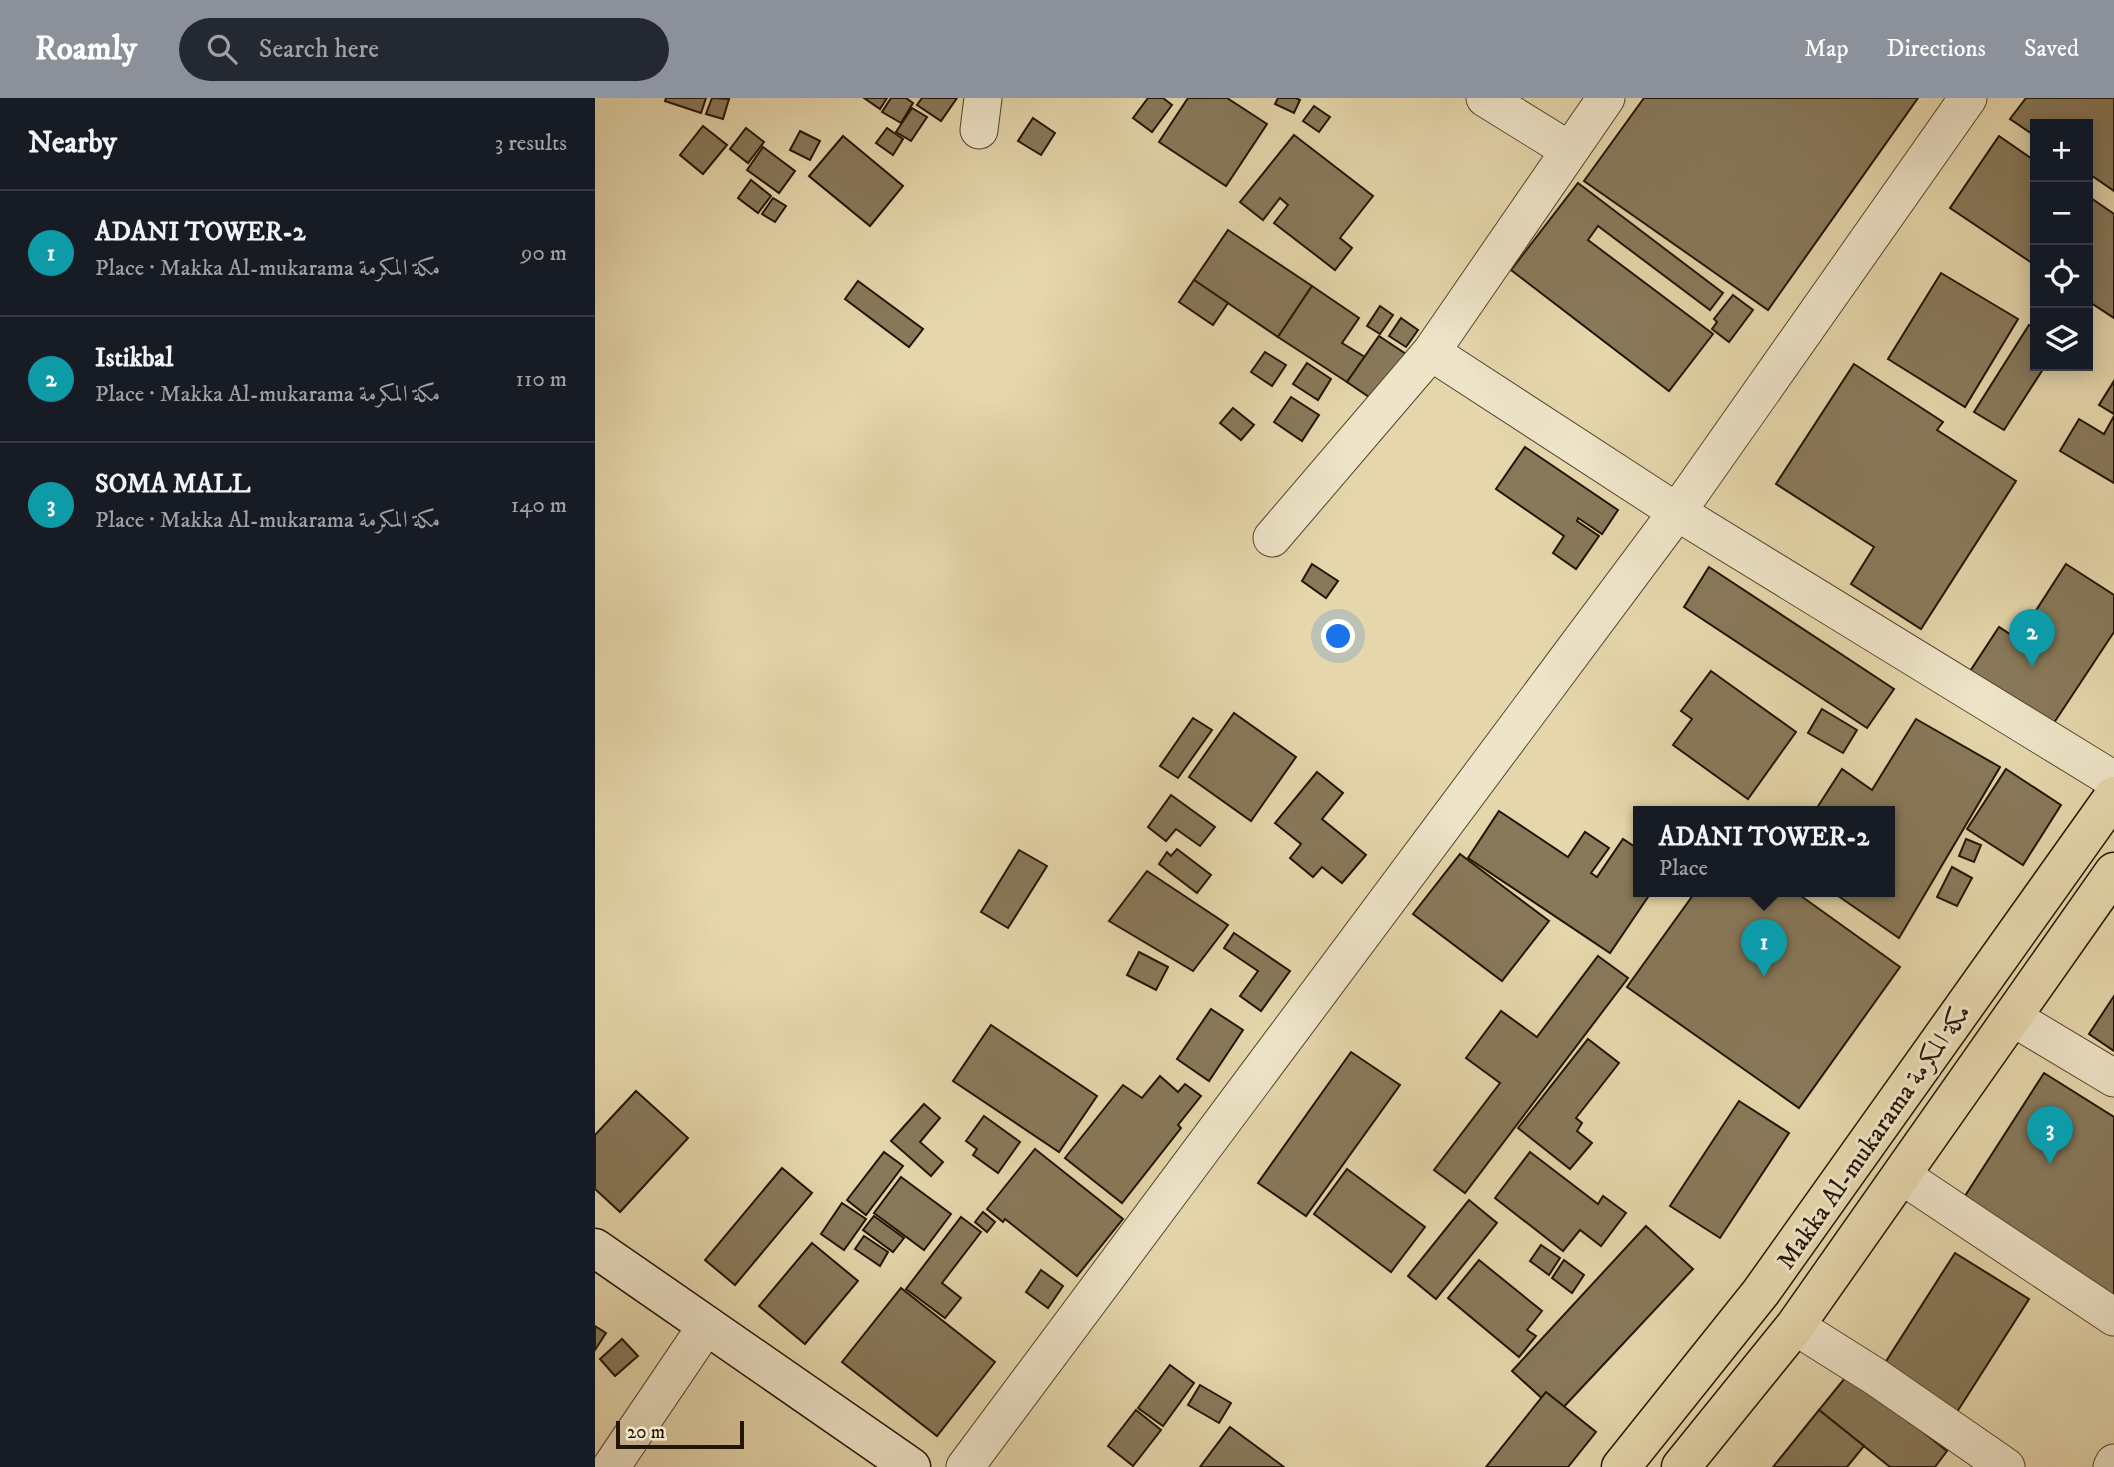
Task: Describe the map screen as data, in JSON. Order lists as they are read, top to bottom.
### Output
{
  "streets": {
    "highway": ["Makka Al-mukarama مكة المكرمة"]
  },
  "scale_bar": "20 m",
  "page": {
    "header": "Roamly",
    "search": "Search here",
    "nav": ["Map", "Directions", "Saved"],
    "heading": ["Nearby", "3 results"],
    "map_buttons": ["+", "−"],
    "list": [
      {
        "mark": "1",
        "name": "ADANI TOWER-2",
        "note": "Place · Makka Al-mukarama مكة المكرمة",
        "value": "90 m"
      },
      {
        "mark": "2",
        "name": "Istikbal",
        "note": "Place · Makka Al-mukarama مكة المكرمة",
        "value": "110 m"
      },
      {
        "mark": "3",
        "name": "SOMA MALL",
        "note": "Place · Makka Al-mukarama مكة المكرمة",
        "value": "140 m"
      }
    ],
    "pins": ["2", "1", "3"],
    "popup": ["ADANI TOWER-2", "Place"],
    "scale": "20 m"
  }
}
